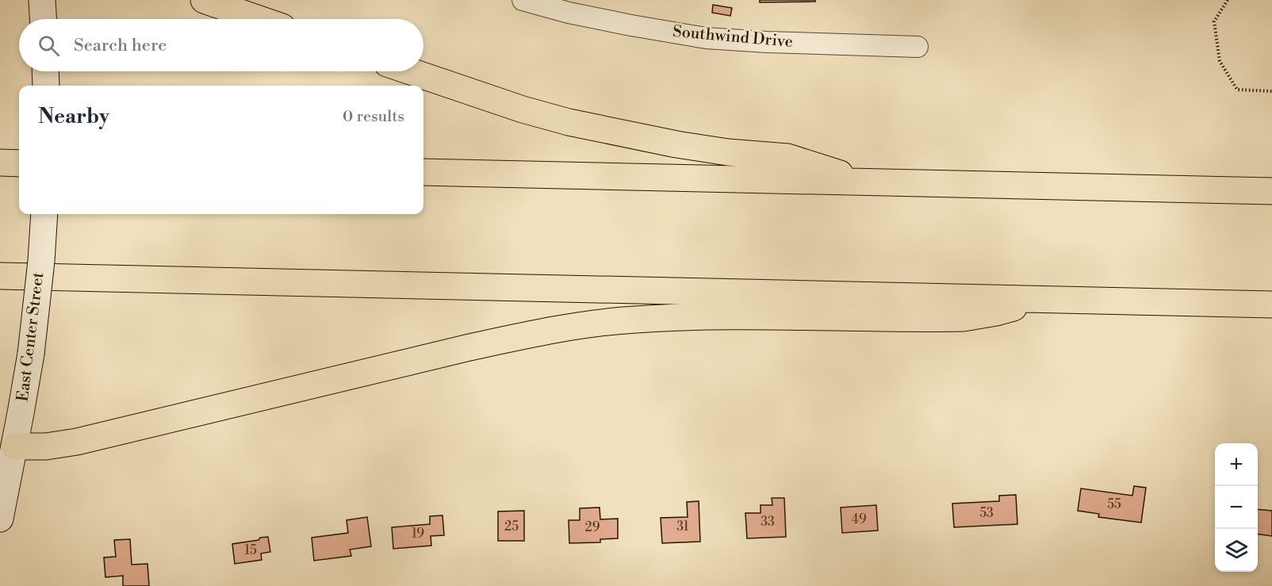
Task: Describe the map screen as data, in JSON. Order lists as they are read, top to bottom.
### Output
{
  "streets": {
    "main road": ["East Center Street"],
    "street": ["Southwind Drive"]
  },
  "house_numbers": [
    "55",
    "53",
    "49",
    "33",
    "25",
    "31",
    "29",
    "19",
    "15"
  ],
  "page": {
    "search": "Search here",
    "heading": ["Nearby", "0 results"],
    "map_buttons": ["+", "−"]
  }
}
